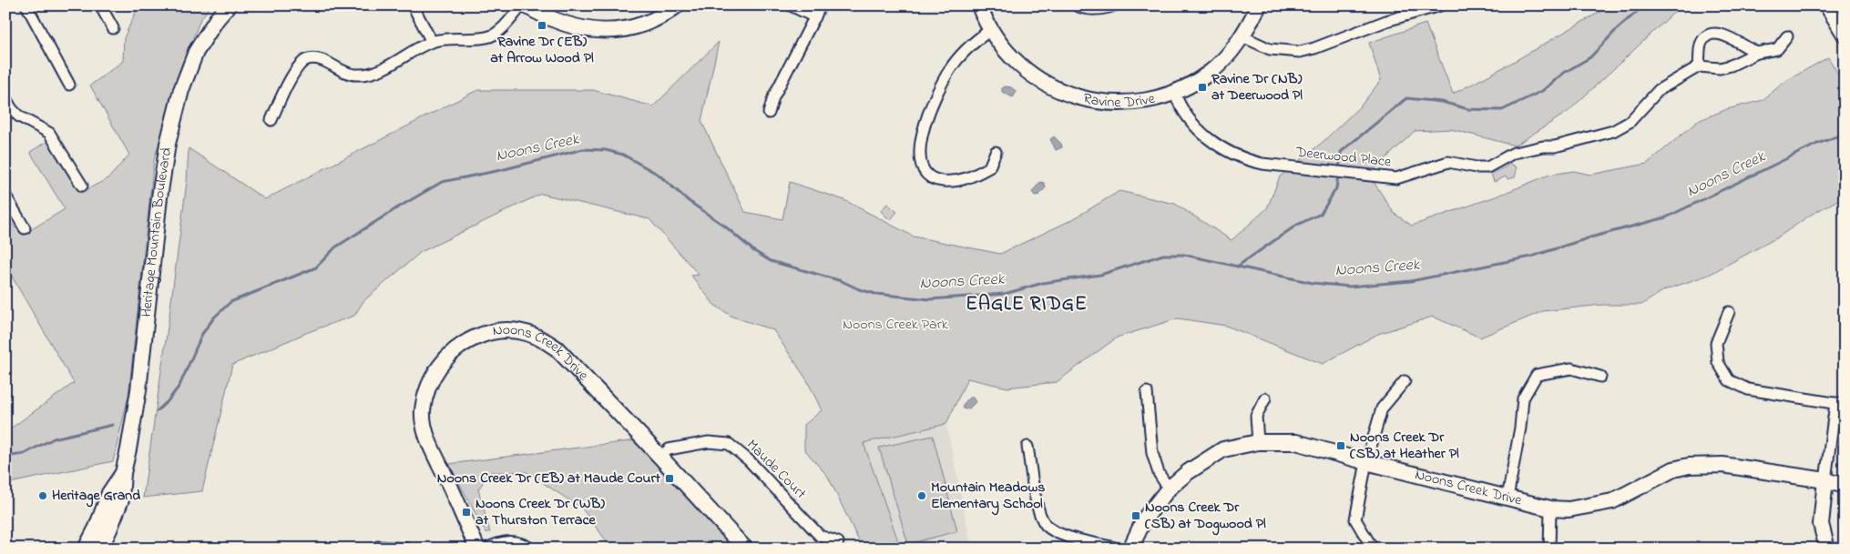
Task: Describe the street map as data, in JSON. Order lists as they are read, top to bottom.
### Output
{
  "streets": {
    "street": [
      "Ravine Drive",
      "Deerwood Place",
      "Heritage Mountain Boulevard",
      "Noons Creek Drive",
      "Maude Court"
    ]
  },
  "crossings": [
    ["Ravine Drive", "Deerwood Place"],
    ["Noons Creek Drive", "Maude Court"]
  ],
  "districts": ["EAGLE RIDGE"],
  "water": ["Noons Creek"],
  "parks": ["Noons Creek Park"],
  "places": {
    "transit": [
      "Ravine Dr (EB) at Arrow Wood Pl",
      "Ravine Dr (NB) at Deerwood Pl",
      "Noons Creek Dr (SB) at Heather Pl",
      "Noons Creek Dr (EB) at Maude Court",
      "Noons Creek Dr (WB) at Thurston Terrace",
      "Noons Creek Dr (SB) at Dogwood Pl"
    ],
    "other": ["Heritage Grand", "Mountain Meadows Elementary School"]
  }
}
